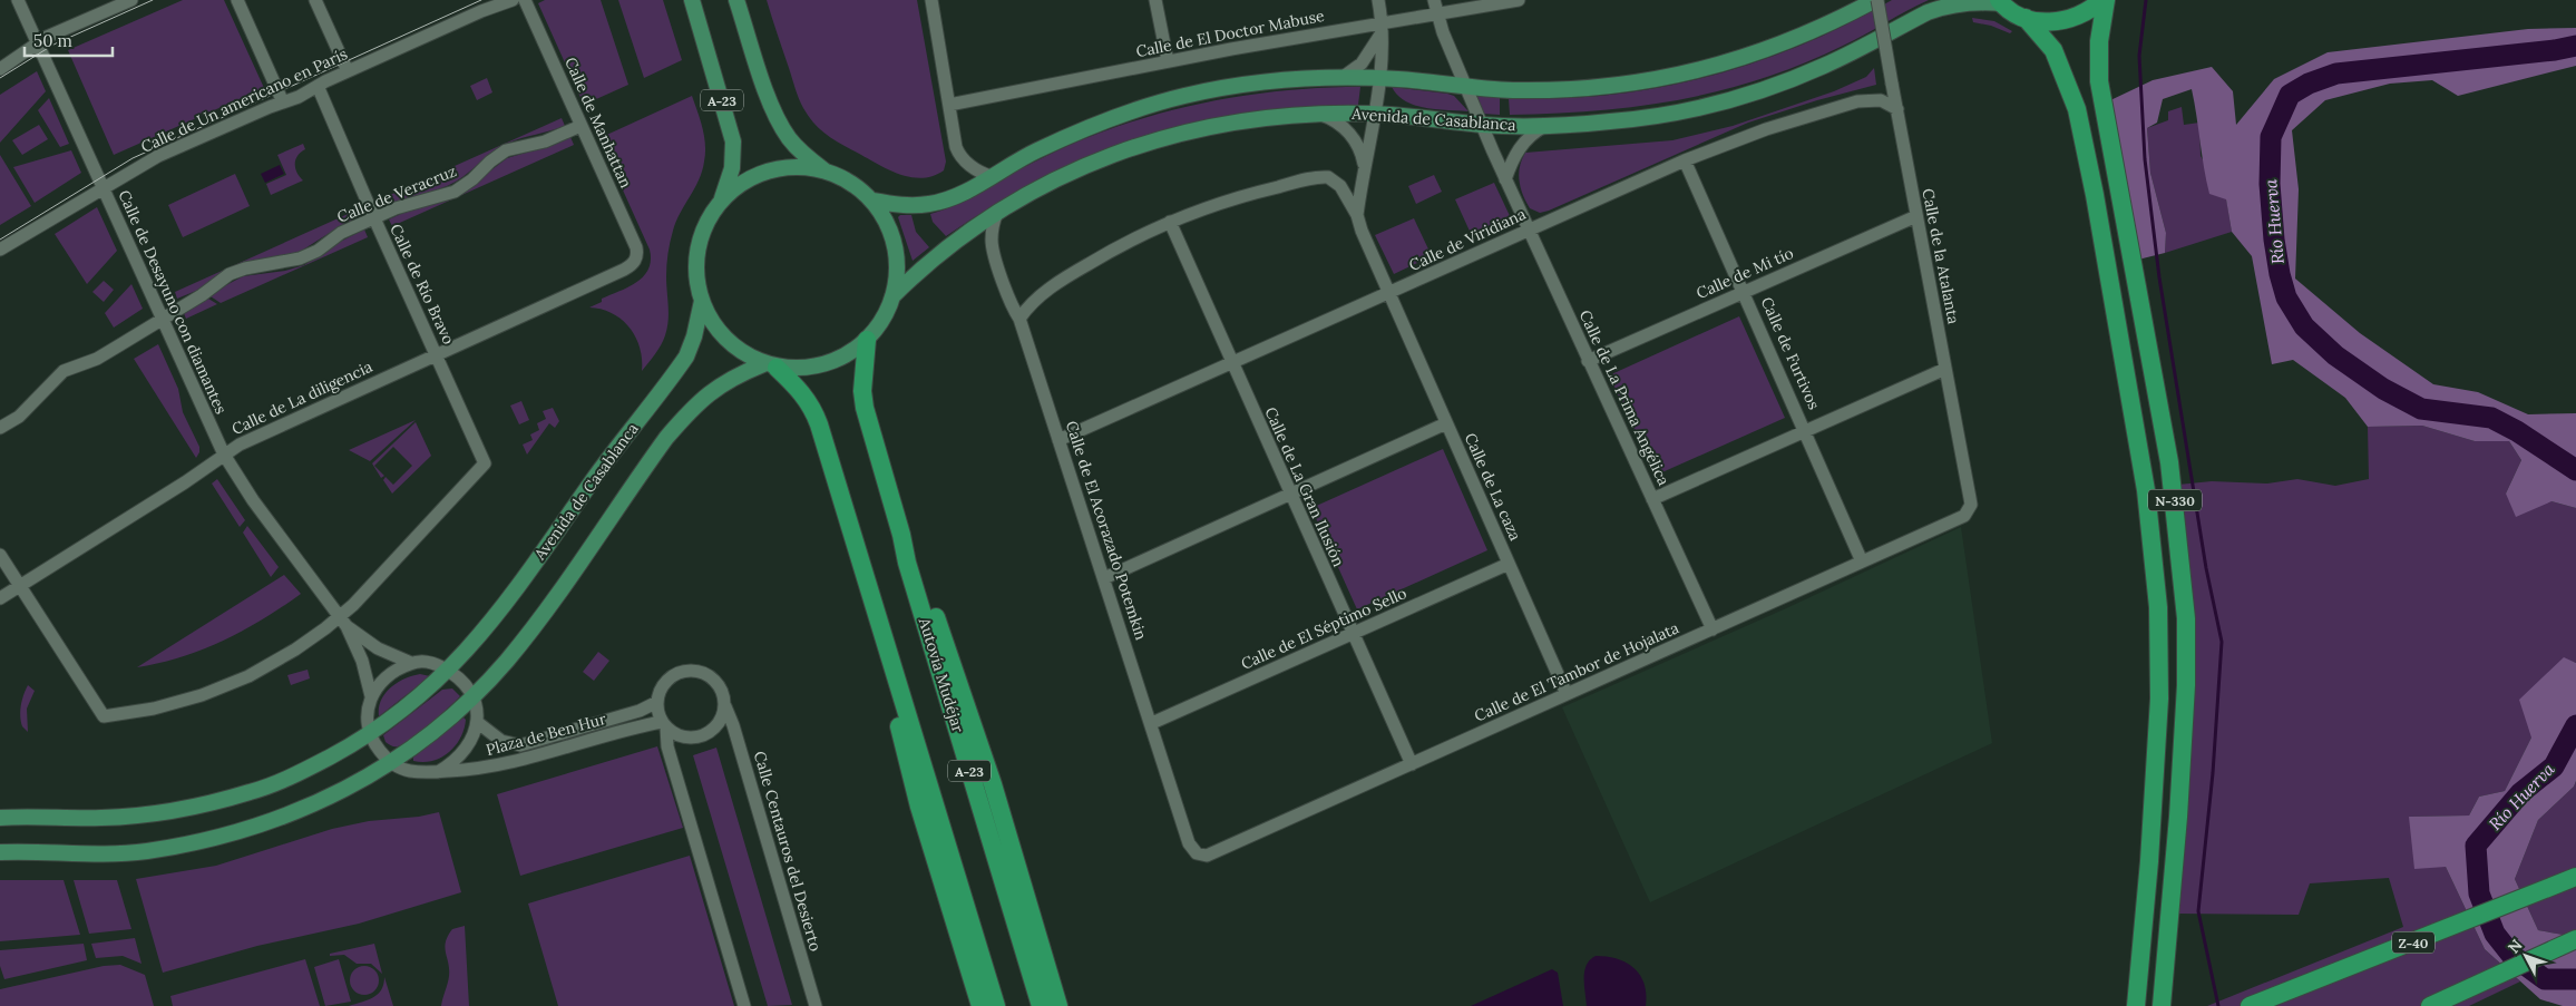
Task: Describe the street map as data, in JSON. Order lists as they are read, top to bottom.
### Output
{
  "streets": {
    "highway": [
      "A-23",
      "N-330",
      "Autovía Mudéjar",
      "Z-40"
    ],
    "main road": ["Avenida de Casablanca"],
    "street": [
      "Calle de El Doctor Mabuse",
      "Calle de Un americano en París",
      "Calle de Manhattan",
      "Calle de Veracruz",
      "Calle de Viridiana",
      "Calle de la Atalanta",
      "Calle de Mi tío",
      "Calle de Río Bravo",
      "Calle de Desayuno con diamantes",
      "Calle de Furtivos",
      "Calle de La diligencia",
      "Calle de La Prima Angélica",
      "Calle de La Gran Ilusión",
      "Calle de La caza",
      "Calle de El Acorazado Potemkin",
      "Calle de El Séptimo Sello",
      "Calle de El Tambor de Hojalata",
      "Plaza de Ben Hur",
      "Calle Centauros del Desierto"
    ]
  },
  "crossings": [
    ["Calle de El Doctor Mabuse", "Calle de La Prima Angélica"],
    ["Calle de Un americano en París", "Calle de Río Bravo"],
    ["Calle de Un americano en París", "Calle de Desayuno con diamantes"],
    ["A-23", "Avenida de Casablanca"],
    ["A-23", "Autovía Mudéjar"],
    ["Avenida de Casablanca", "Calle de La Prima Angélica"],
    ["Avenida de Casablanca", "N-330"],
    ["Avenida de Casablanca", "Calle de El Acorazado Potemkin"],
    ["Calle de Manhattan", "Calle de Veracruz"],
    ["Calle de Manhattan", "Calle de La diligencia"],
    ["Calle de Veracruz", "Calle de Río Bravo"],
    ["Calle de Veracruz", "Calle de Desayuno con diamantes"],
    ["Calle de Viridiana", "Calle de la Atalanta"],
    ["Calle de Viridiana", "Calle de Furtivos"],
    ["Calle de Viridiana", "Calle de La Prima Angélica"],
    ["Calle de Viridiana", "Calle de La Gran Ilusión"],
    ["Calle de Viridiana", "Calle de La caza"],
    ["Calle de Viridiana", "Calle de El Acorazado Potemkin"],
    ["Calle de la Atalanta", "Calle de Mi tío"],
    ["Calle de la Atalanta", "Calle de El Tambor de Hojalata"],
    ["Calle de Mi tío", "Calle de Furtivos"],
    ["Calle de Mi tío", "Calle de La Prima Angélica"],
    ["Calle de Río Bravo", "Calle de Desayuno con diamantes"],
    ["Calle de Río Bravo", "Calle de La diligencia"],
    ["Calle de Desayuno con diamantes", "Calle de La diligencia"],
    ["Calle de Furtivos", "Calle de El Tambor de Hojalata"],
    ["Calle de La Prima Angélica", "Calle de El Tambor de Hojalata"],
    ["Calle de La Gran Ilusión", "Calle de El Séptimo Sello"],
    ["Calle de La Gran Ilusión", "Calle de El Tambor de Hojalata"],
    ["Calle de La caza", "Calle de El Séptimo Sello"],
    ["Calle de La caza", "Calle de El Tambor de Hojalata"],
    ["Calle de El Acorazado Potemkin", "Calle de El Séptimo Sello"],
    ["Calle de El Acorazado Potemkin", "Calle de El Tambor de Hojalata"],
    ["Plaza de Ben Hur", "Calle Centauros del Desierto"]
  ],
  "water": ["Río Huerva"],
  "scale_bar": "50 m",
  "north": "top left"
}
